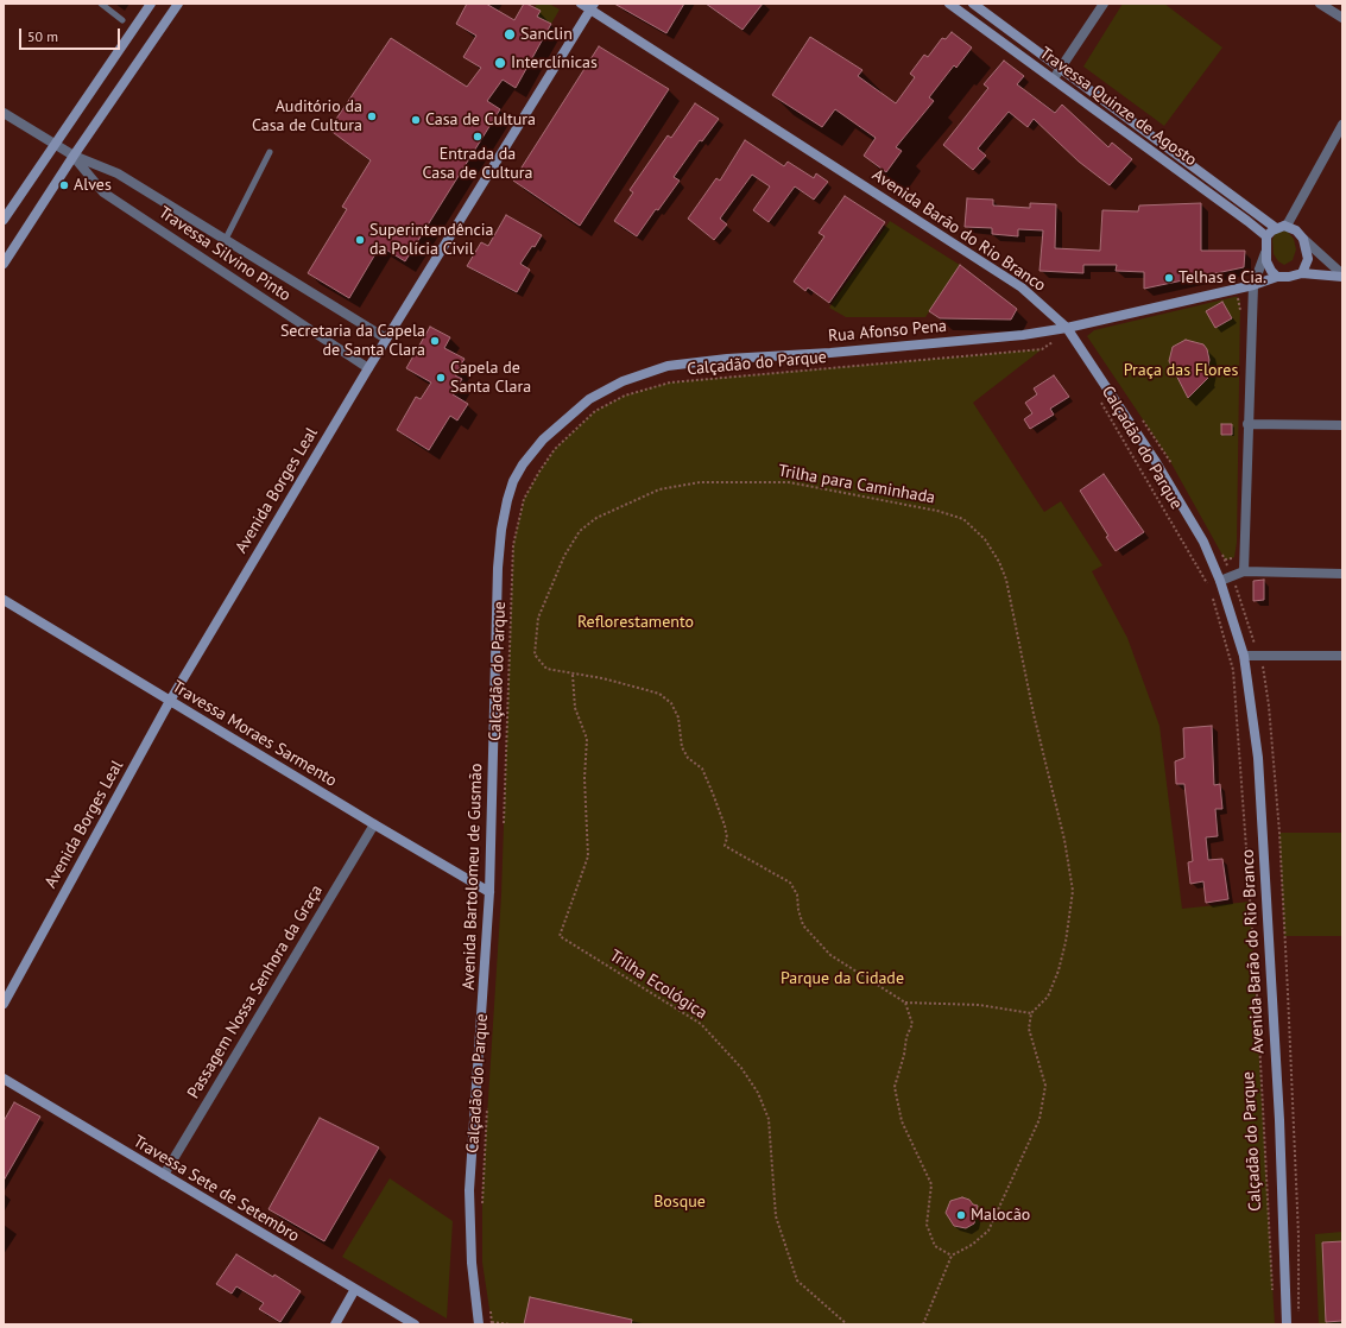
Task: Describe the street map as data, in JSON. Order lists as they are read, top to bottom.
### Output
{
  "streets": {
    "street": [
      "Travessa Quinze de Agosto",
      "Avenida Barão do Rio Branco",
      "Travessa Silvino Pinto",
      "Rua Afonso Pena",
      "Avenida Borges Leal",
      "Travessa Moraes Sarmento",
      "Avenida Bartolomeu de Gusmão",
      "Passagem Nossa Senhora da Graça",
      "Travessa Sete de Setembro"
    ],
    "path": ["Calçadão do Parque", "Trilha para Caminhada", "Trilha Ecológica"]
  },
  "crossings": [
    ["Travessa Quinze de Agosto", "Rua Afonso Pena"],
    ["Avenida Barão do Rio Branco", "Rua Afonso Pena"],
    ["Avenida Barão do Rio Branco", "Avenida Borges Leal"],
    ["Travessa Silvino Pinto", "Avenida Borges Leal"],
    ["Rua Afonso Pena", "Avenida Bartolomeu de Gusmão"],
    ["Trilha para Caminhada", "Trilha Ecológica"],
    ["Avenida Borges Leal", "Travessa Moraes Sarmento"],
    ["Travessa Moraes Sarmento", "Avenida Bartolomeu de Gusmão"],
    ["Travessa Moraes Sarmento", "Passagem Nossa Senhora da Graça"],
    ["Passagem Nossa Senhora da Graça", "Travessa Sete de Setembro"]
  ],
  "parks": [
    "Praça das Flores",
    "Reflorestamento",
    "Parque da Cidade",
    "Bosque"
  ],
  "places": [
    "Sanclin",
    "Interclínicas",
    "Auditório da Casa de Cultura",
    "Casa de Cultura",
    "Entrada da Casa de Cultura",
    "Alves",
    "Superintendência da Polícia Civil",
    "Telhas e Cia.",
    "Secretaria da Capela de Santa Clara",
    "Capela de Santa Clara",
    "Malocão"
  ],
  "scale_bar": "50 m"
}
